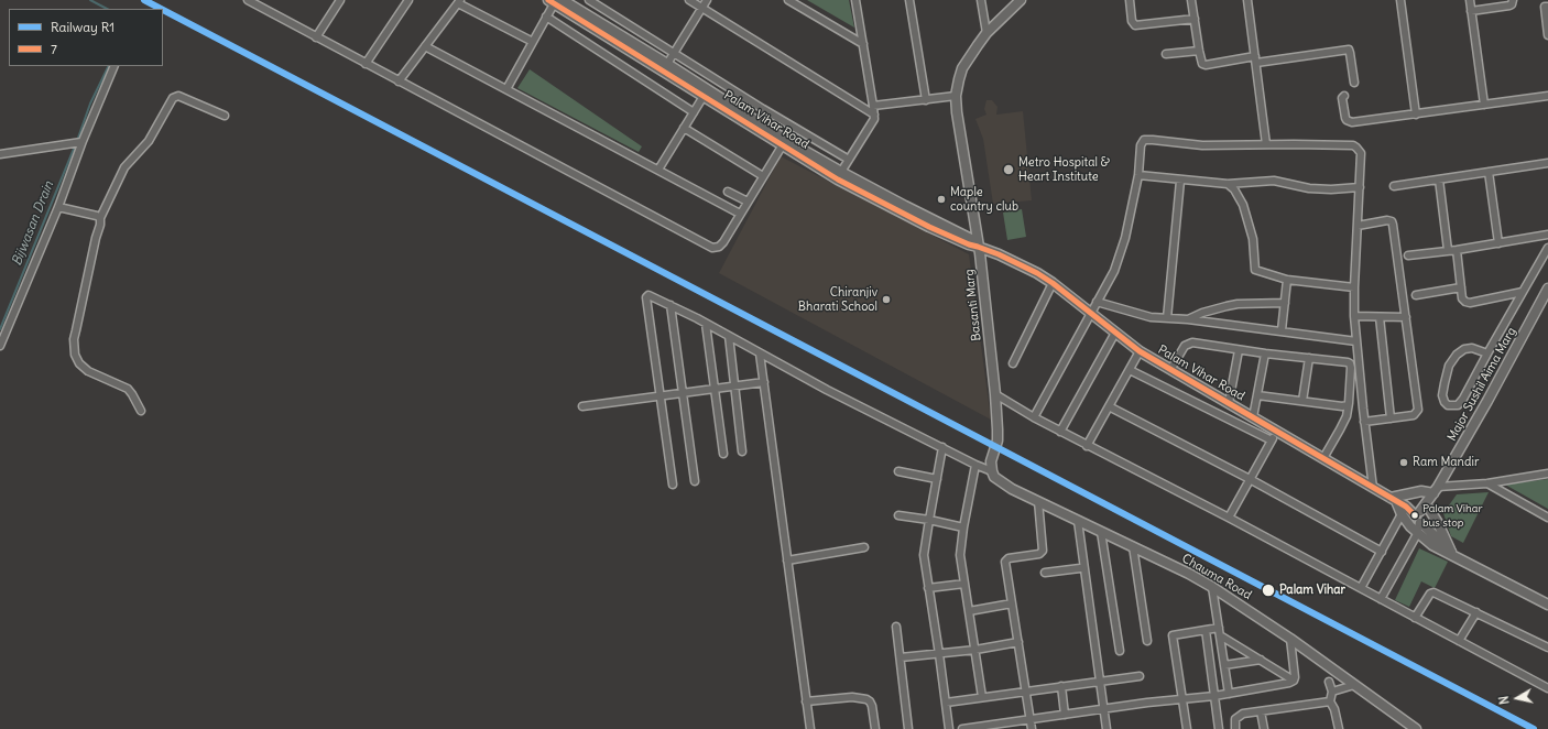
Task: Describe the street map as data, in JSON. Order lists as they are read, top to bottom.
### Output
{
  "streets": {
    "street": [
      "Palam Vihar Road",
      "Basanti Marg",
      "Major Sushil Aima Marg",
      "Chauma Road"
    ]
  },
  "crossings": [
    ["Palam Vihar Road", "Basanti Marg"],
    ["Palam Vihar Road", "Major Sushil Aima Marg"],
    ["Basanti Marg", "Chauma Road"]
  ],
  "water": ["Bijwasan Drain"],
  "places": [
    "Metro Hospital & Heart Institute",
    "Maple country club",
    "Chiranjiv Bharati School",
    "Ram Mandir",
    "Palam Vihar bus stop",
    "Palam Vihar"
  ],
  "lines": ["rail line R1", "transit line 7"],
  "legend": ["Railway R1", "7"],
  "north": "left"
}
